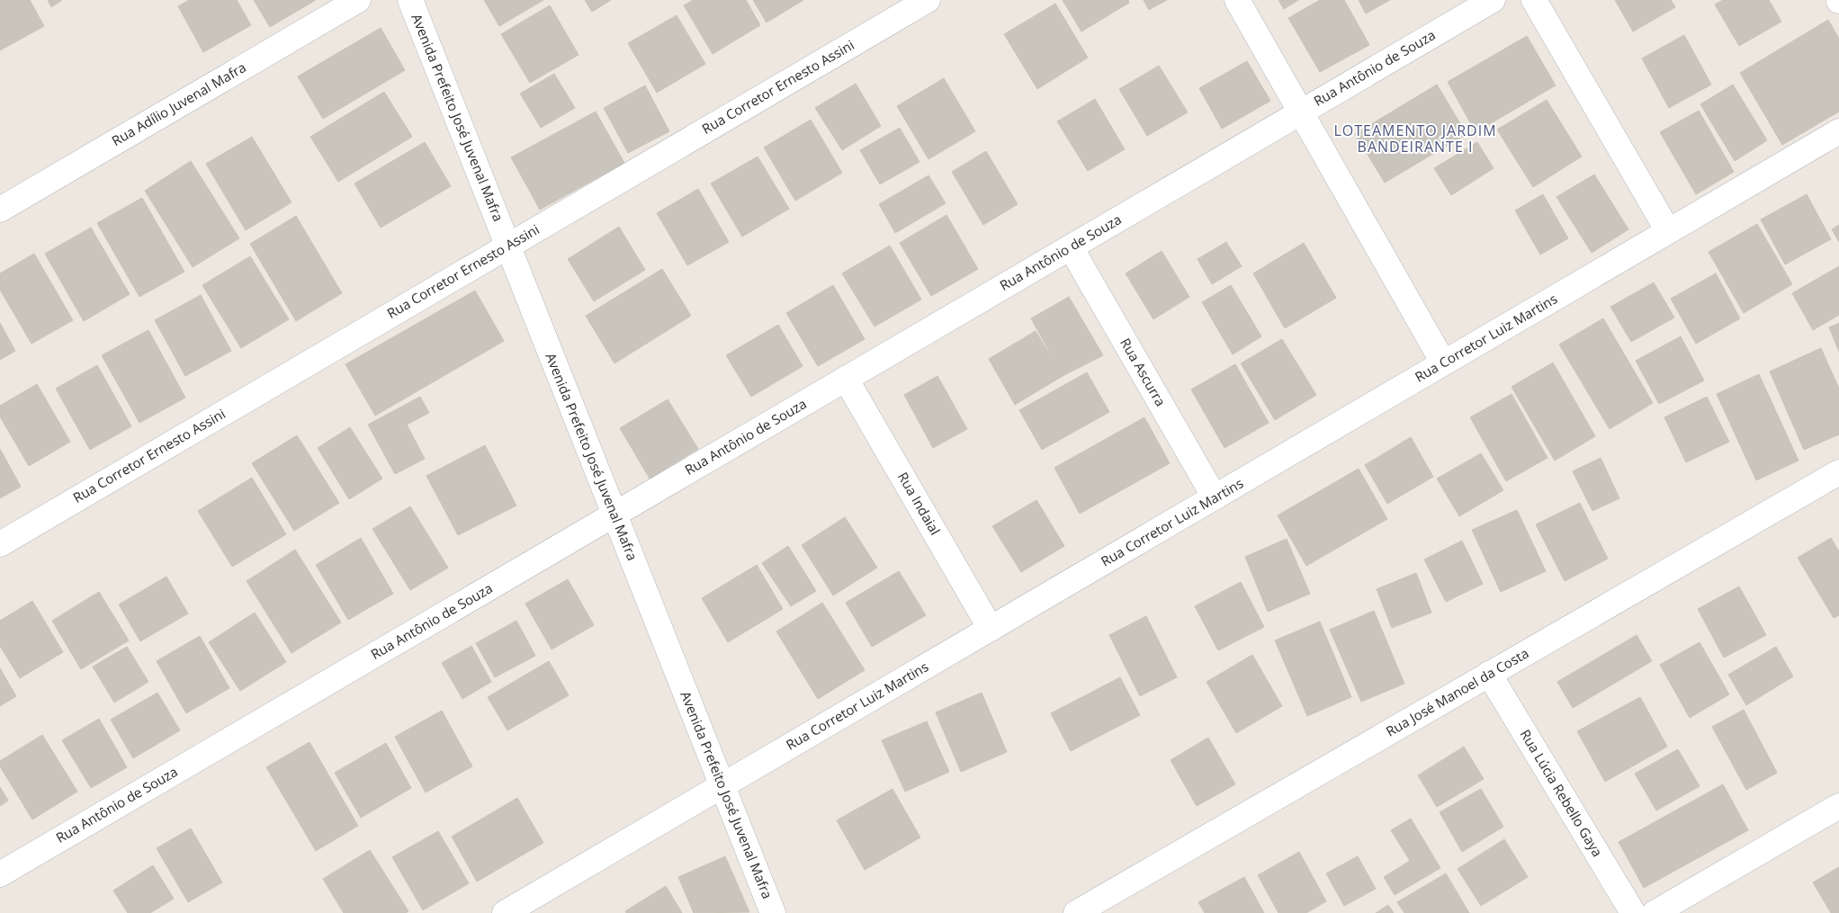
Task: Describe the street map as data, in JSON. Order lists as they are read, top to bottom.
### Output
{
  "streets": {
    "street": [
      "Rua Antônio de Souza",
      "Rua Corretor Ernesto Assini",
      "Rua Adílio Juvenal Mafra",
      "Avenida Prefeito José Juvenal Mafra",
      "Rua Corretor Luiz Martins",
      "Rua Ascurra",
      "Rua Indaial",
      "Rua José Manoel da Costa",
      "Rua Lúcia Rebello Gaya"
    ]
  },
  "crossings": [
    ["Rua Antônio de Souza", "Avenida Prefeito José Juvenal Mafra"],
    ["Rua Antônio de Souza", "Rua Ascurra"],
    ["Rua Antônio de Souza", "Rua Indaial"],
    ["Rua Corretor Ernesto Assini", "Avenida Prefeito José Juvenal Mafra"],
    ["Avenida Prefeito José Juvenal Mafra", "Rua Corretor Luiz Martins"],
    ["Rua Corretor Luiz Martins", "Rua Ascurra"],
    ["Rua Corretor Luiz Martins", "Rua Indaial"],
    ["Rua José Manoel da Costa", "Rua Lúcia Rebello Gaya"]
  ],
  "districts": ["LOTEAMENTO JARDIM BANDEIRANTE I"]
}
